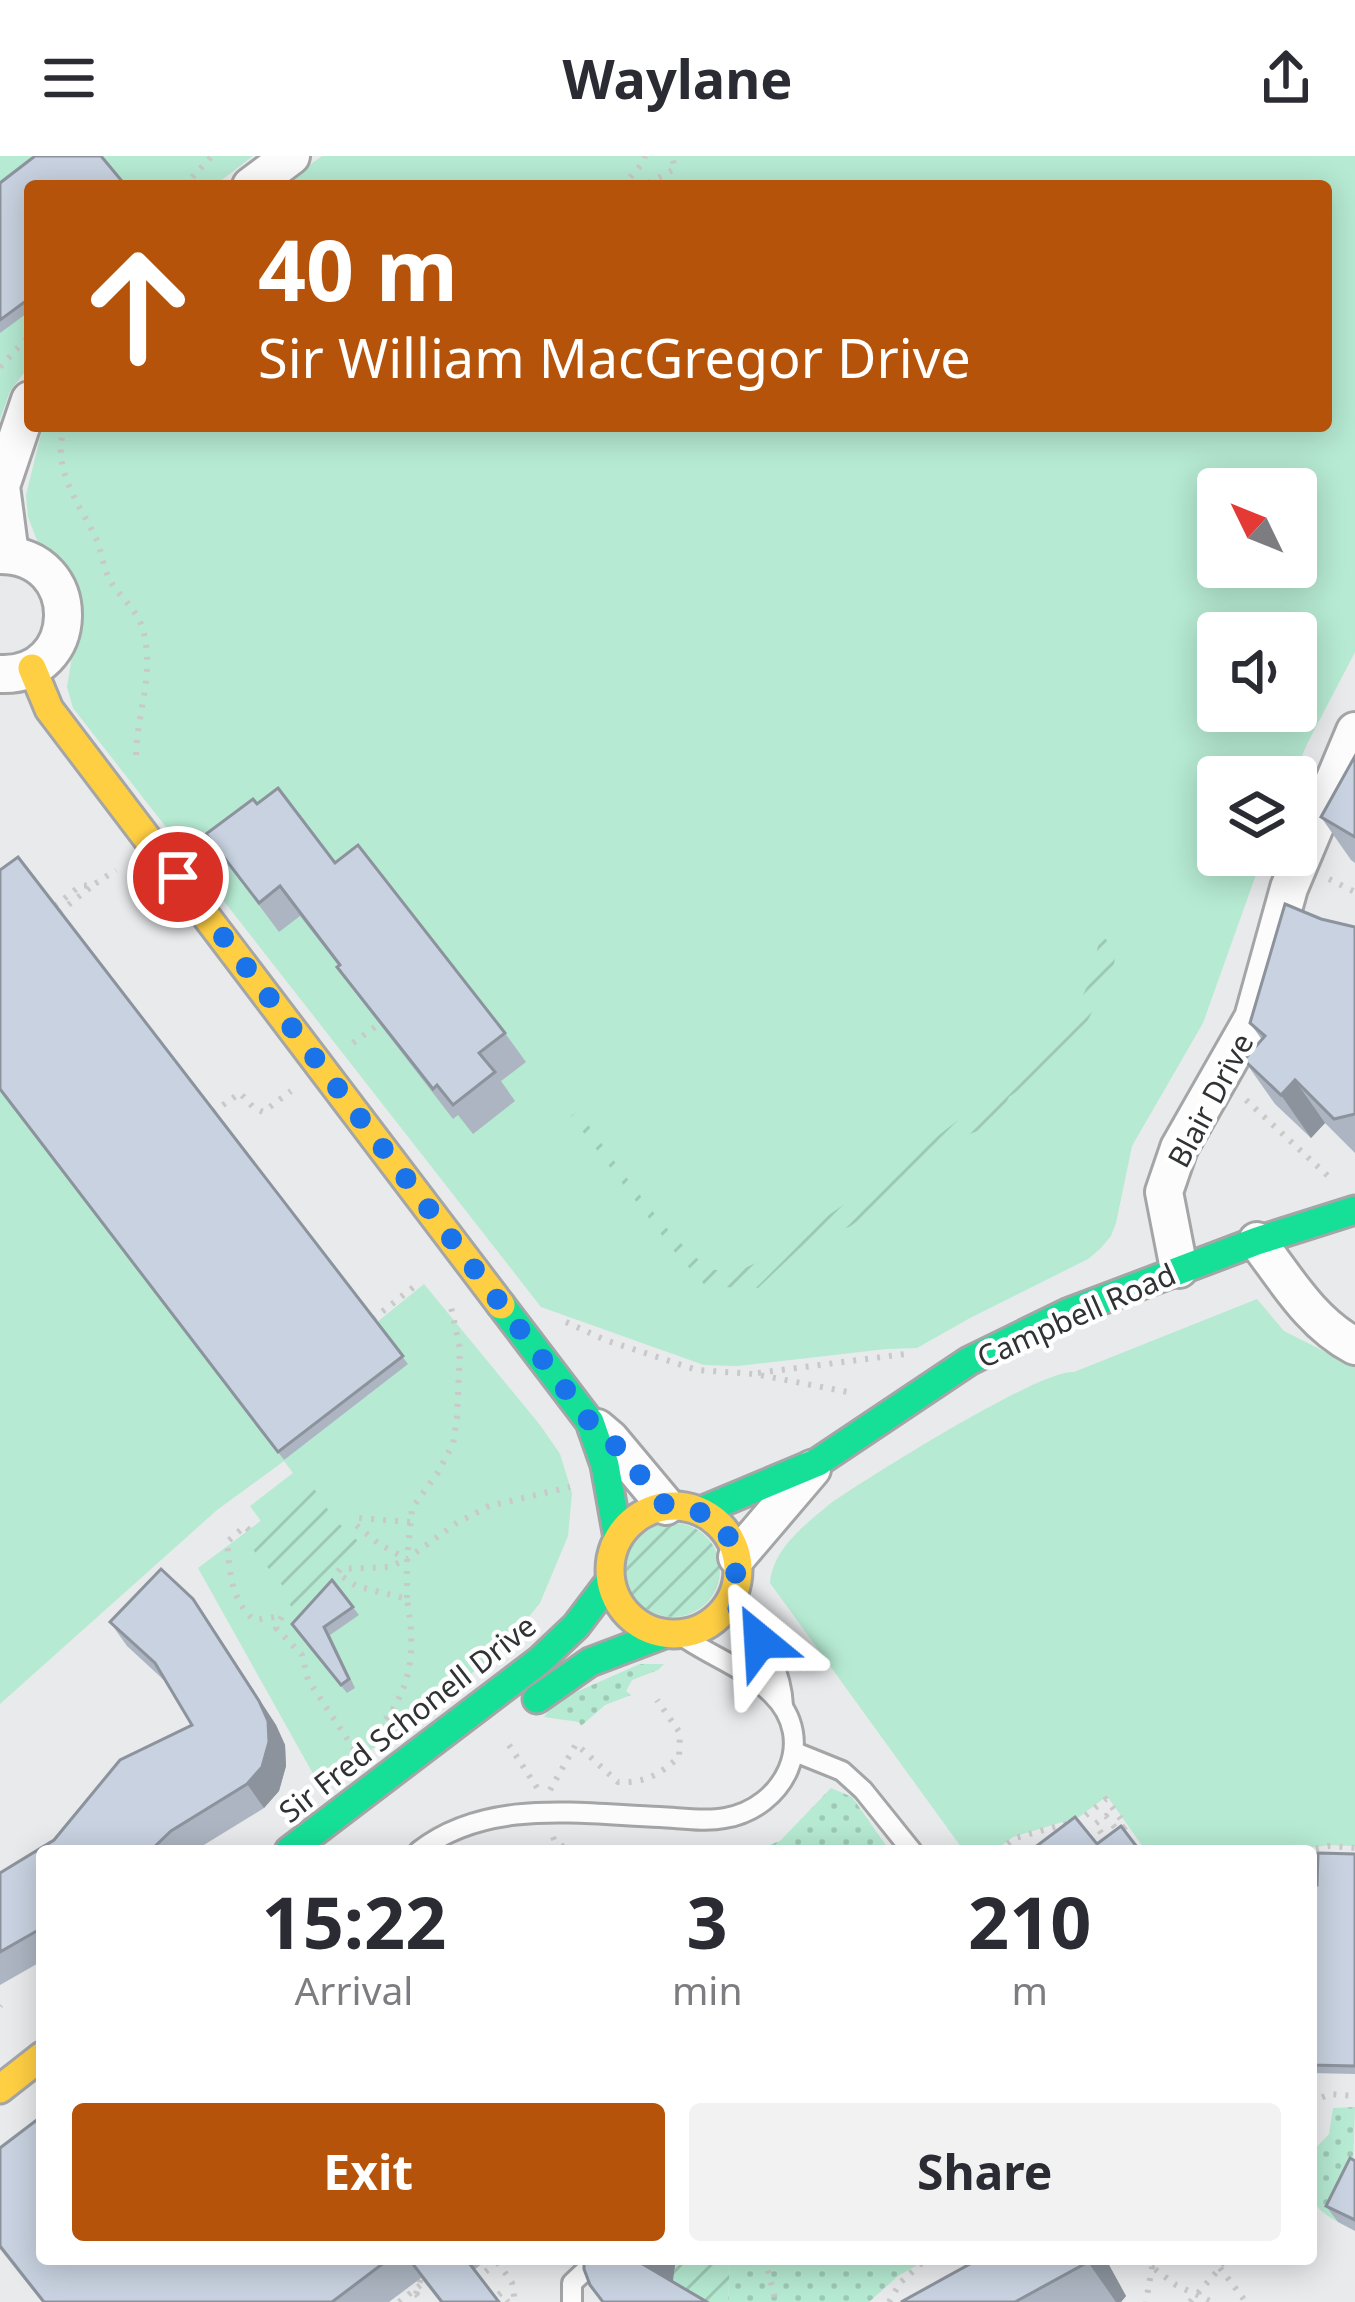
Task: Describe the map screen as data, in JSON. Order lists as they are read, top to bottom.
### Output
{
  "streets": {
    "street": ["Blair Drive", "Campbell Road", "Sir Fred Schonell Drive"]
  },
  "crossings": [
    ["Blair Drive", "Campbell Road"],
    ["Campbell Road", "Sir Fred Schonell Drive"]
  ],
  "north": "top left",
  "page": {
    "header": "Waylane",
    "turn": ["40 m", "Sir William MacGregor Drive"],
    "eta": [
      "15:22",
      "Arrival",
      "3",
      "min",
      "210",
      "m"
    ],
    "buttons": ["Exit", "Share"]
  }
}
